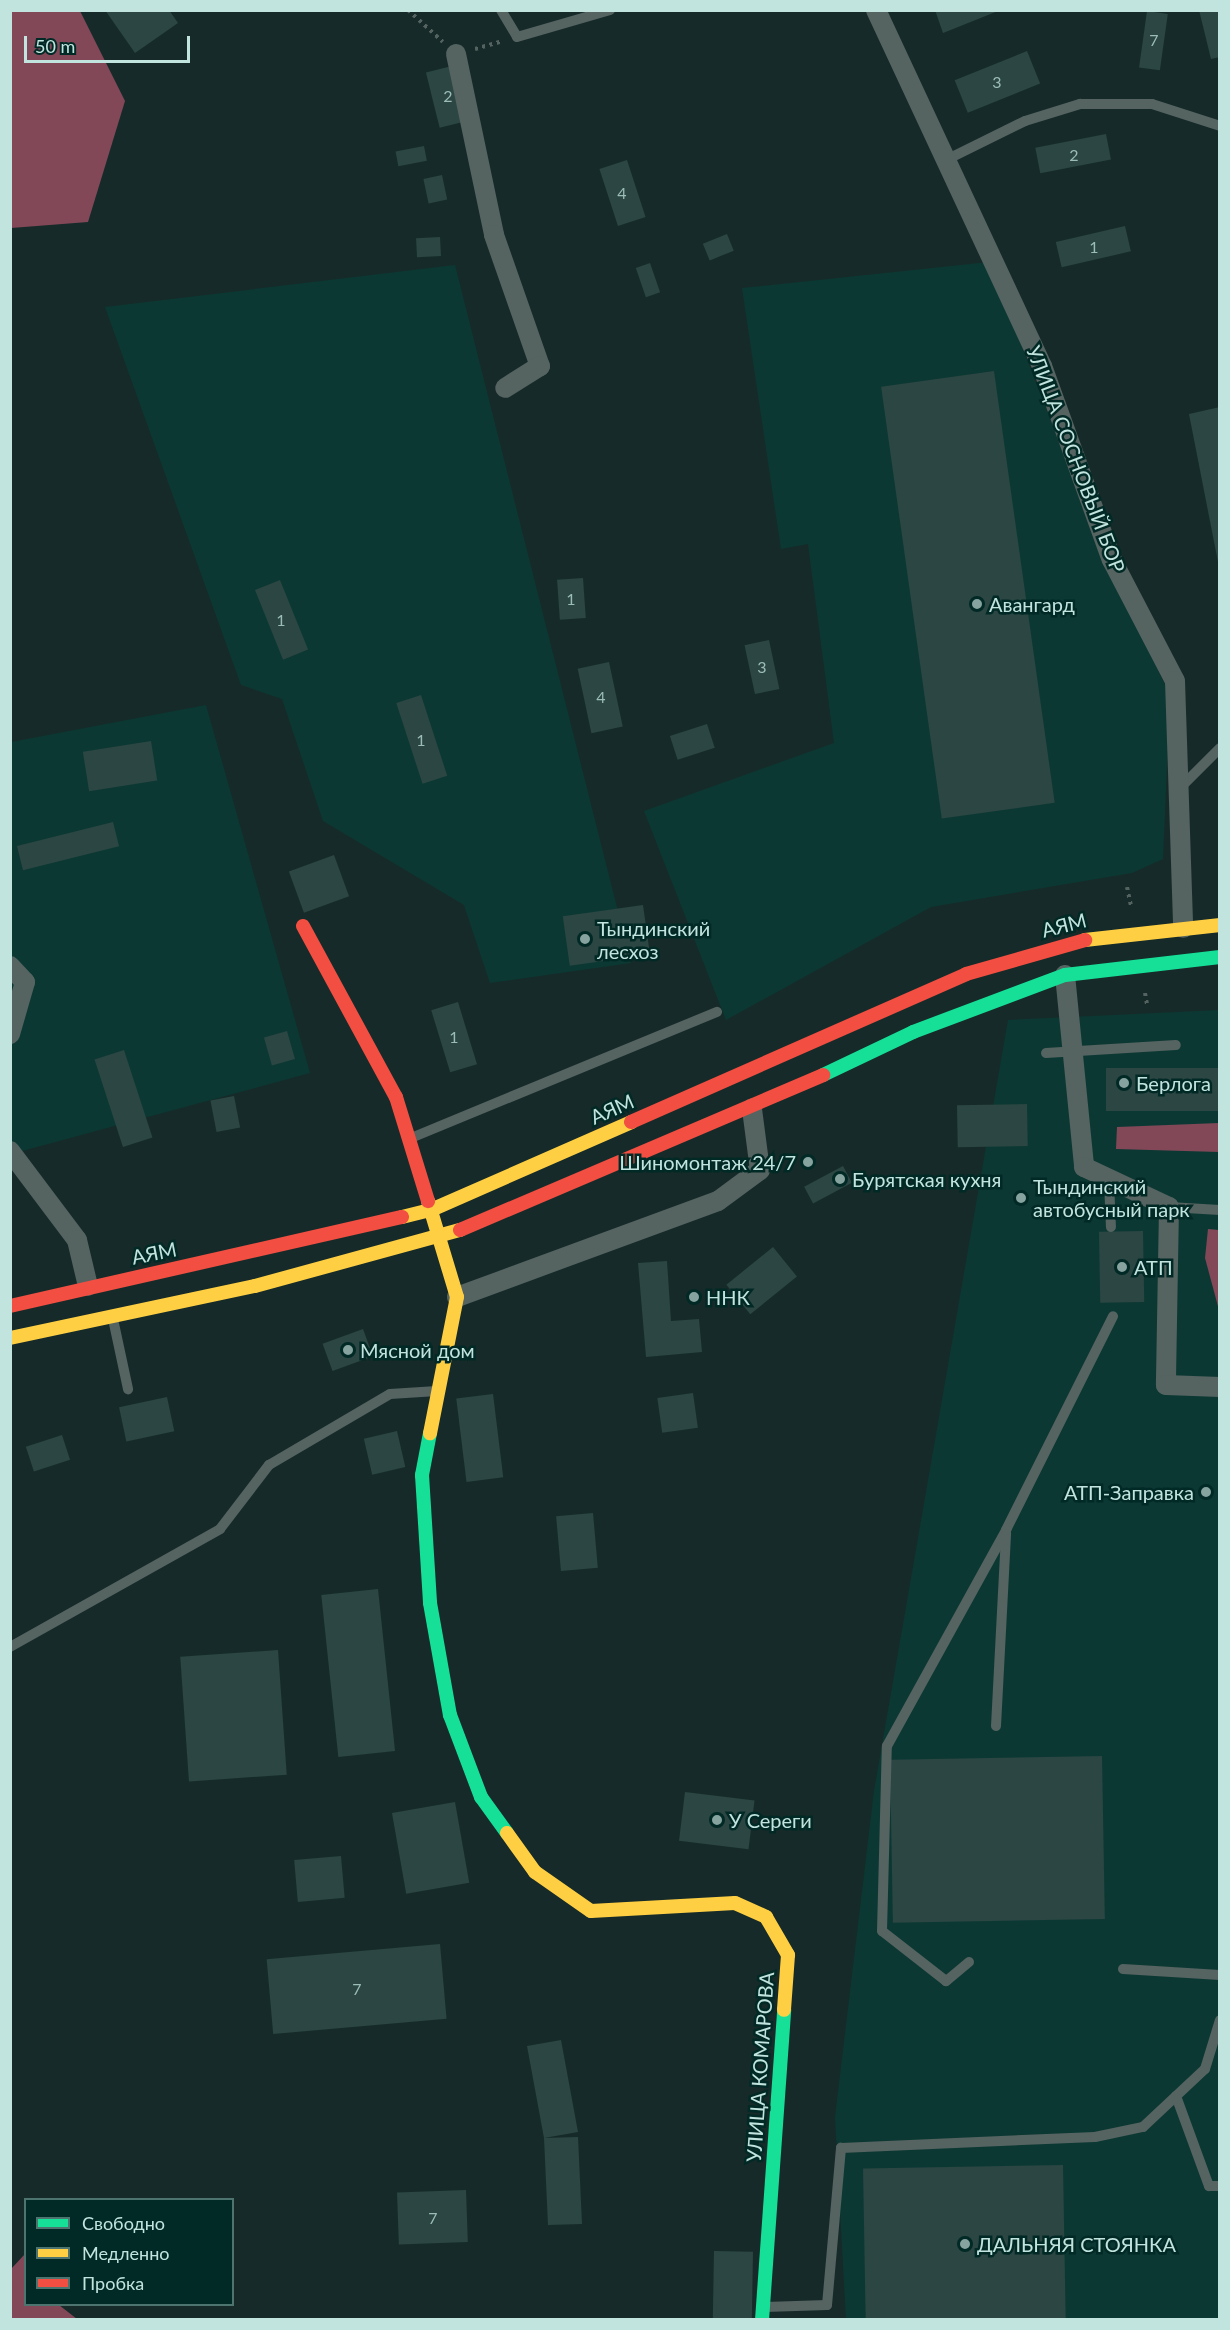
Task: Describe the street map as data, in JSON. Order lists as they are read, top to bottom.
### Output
{
  "streets": {
    "main road": ["АЯМ", "УЛИЦА КОМАРОВА"],
    "street": ["УЛИЦА СОСНОВЫЙ БОР"]
  },
  "crossings": [
    ["УЛИЦА СОСНОВЫЙ БОР", "АЯМ"]
  ],
  "places": [
    "Авангард",
    "Тындинский лесхоз",
    "Берлога",
    "Шиномонтаж 24/7",
    "Бурятская кухня",
    "Тындинский автобусный парк",
    "АТП",
    "ННК",
    "Мясной дом",
    "АТП-Заправка",
    "У Сереги",
    "ДАЛЬНЯЯ СТОЯНКА"
  ],
  "house_numbers": [
    "7",
    "3",
    "2",
    "2",
    "4",
    "1",
    "1",
    "1",
    "3",
    "4",
    "1",
    "1",
    "7",
    "7"
  ],
  "legend": ["Свободно", "Медленно", "Пробка"],
  "scale_bar": "50 m"
}
